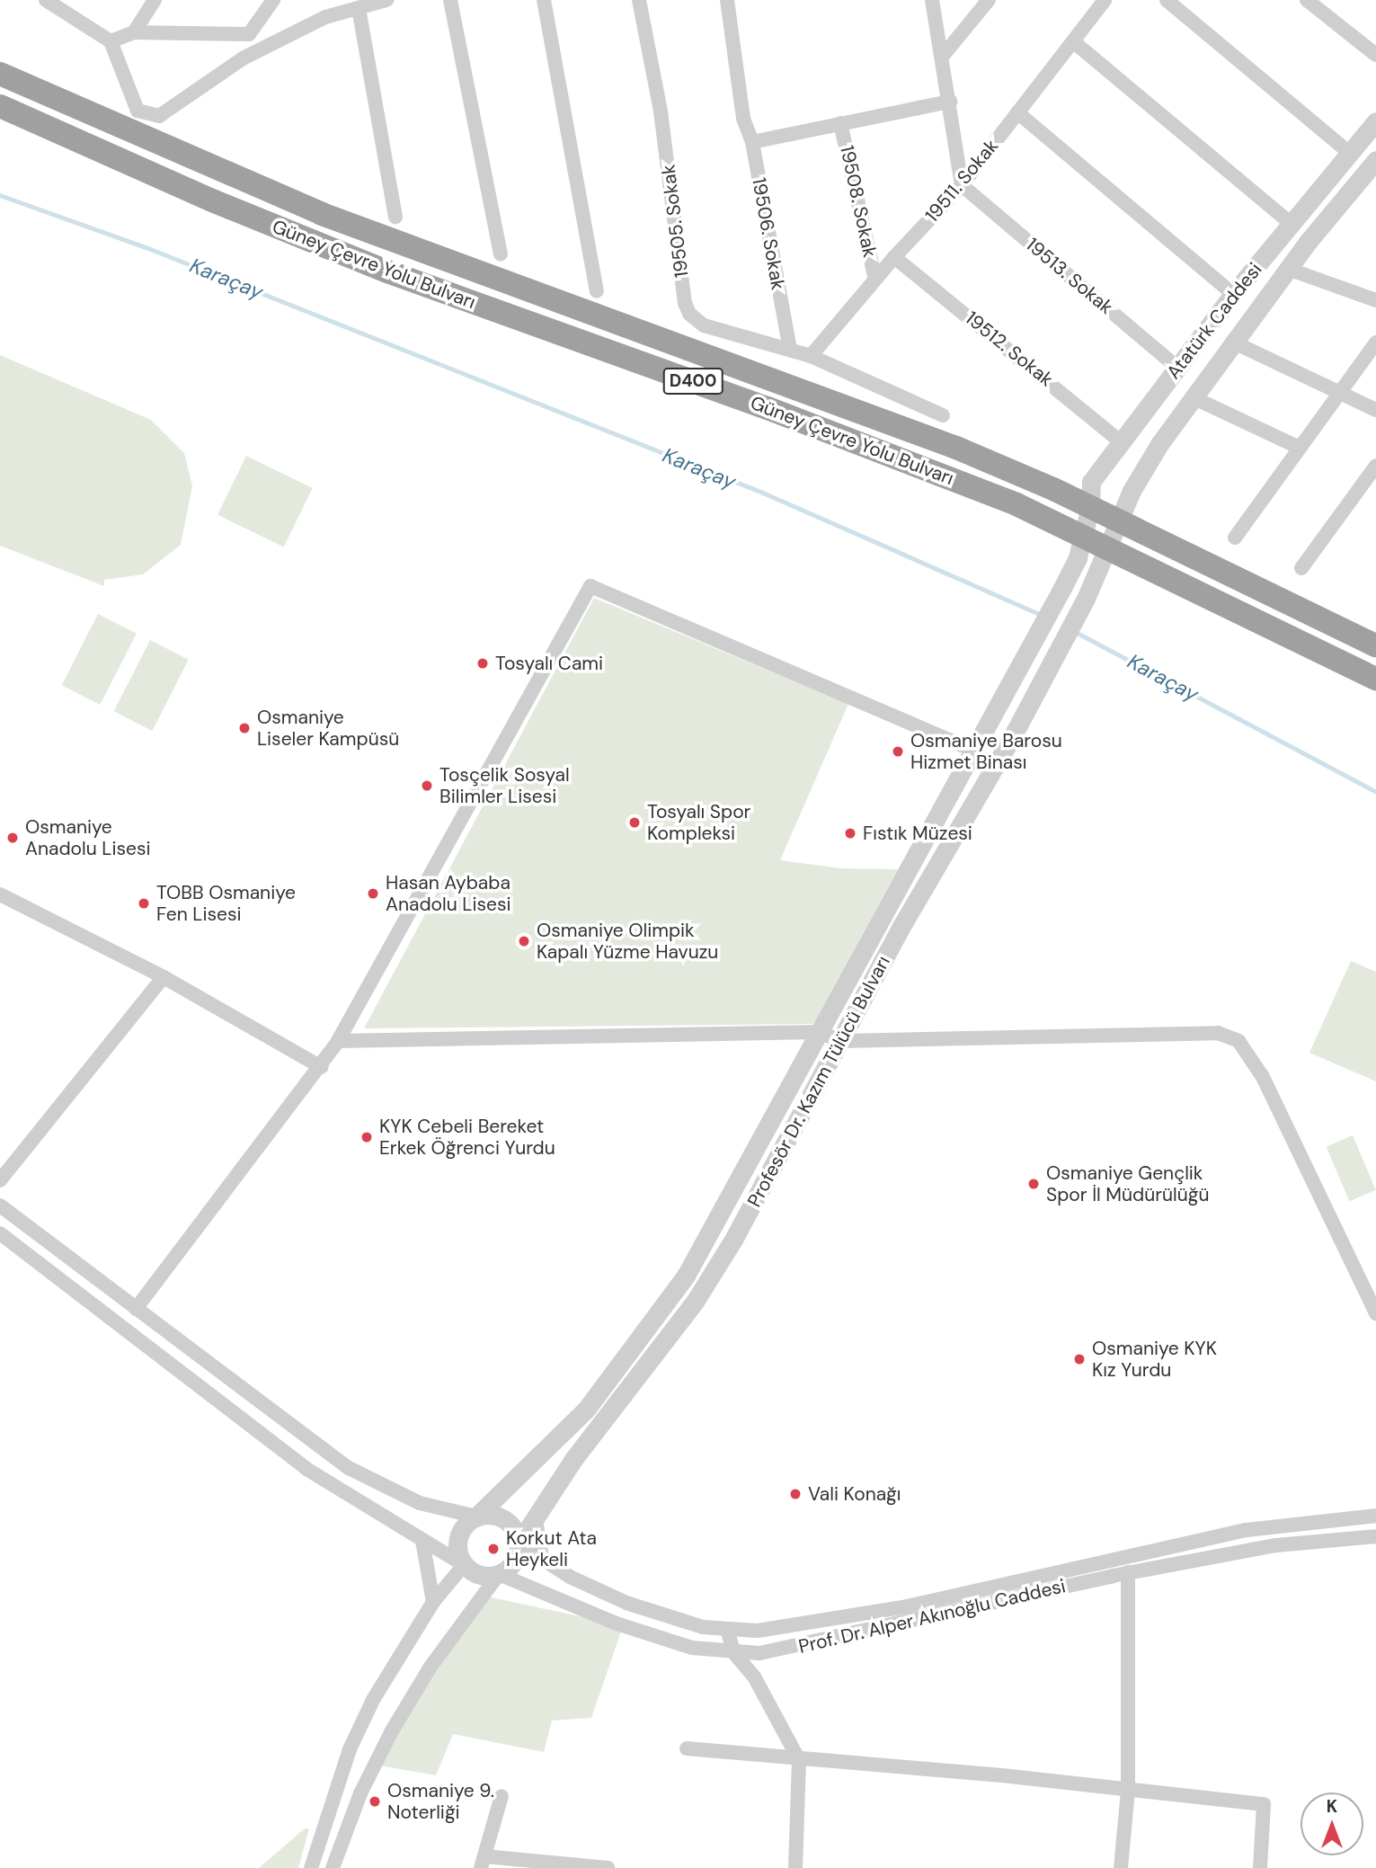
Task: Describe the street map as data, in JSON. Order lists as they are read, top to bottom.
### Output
{
  "streets": {
    "highway": ["Güney Çevre Yolu Bulvarı", "D400"],
    "street": [
      "19511. Sokak",
      "19508. Sokak",
      "19505. Sokak",
      "19506. Sokak",
      "19513. Sokak",
      "Atatürk Caddesi",
      "19512. Sokak",
      "Profesör Dr. Kazım Tülücü Bulvarı",
      "Prof. Dr. Alper Akınoğlu Caddesi"
    ]
  },
  "crossings": [
    ["19511. Sokak", "19508. Sokak"],
    ["19511. Sokak", "19505. Sokak"],
    ["19511. Sokak", "19513. Sokak"],
    ["19511. Sokak", "19512. Sokak"],
    ["19505. Sokak", "19506. Sokak"],
    ["Güney Çevre Yolu Bulvarı", "Atatürk Caddesi"],
    ["19513. Sokak", "Atatürk Caddesi"],
    ["Atatürk Caddesi", "19512. Sokak"],
    ["Atatürk Caddesi", "Profesör Dr. Kazım Tülücü Bulvarı"],
    ["Profesör Dr. Kazım Tülücü Bulvarı", "Prof. Dr. Alper Akınoğlu Caddesi"]
  ],
  "water": ["Karaçay"],
  "places": [
    "Tosyalı Cami",
    "Osmaniye Liseler Kampüsü",
    "Osmaniye Barosu Hizmet Binası",
    "Tosçelik Sosyal Bilimler Lisesi",
    "Tosyalı Spor Kompleksi",
    "Fıstık Müzesi",
    "Osmaniye Anadolu Lisesi",
    "Hasan Aybaba Anadolu Lisesi",
    "TOBB Osmaniye Fen Lisesi",
    "Osmaniye Olimpik Kapalı Yüzme Havuzu",
    "KYK Cebeli Bereket Erkek Öğrenci Yurdu",
    "Osmaniye Gençlik Spor İl Müdürülüğü",
    "Osmaniye KYK Kız Yurdu",
    "Vali Konağı",
    "Korkut Ata Heykeli",
    "Osmaniye 9. Noterliği"
  ],
  "north": "top"
}
